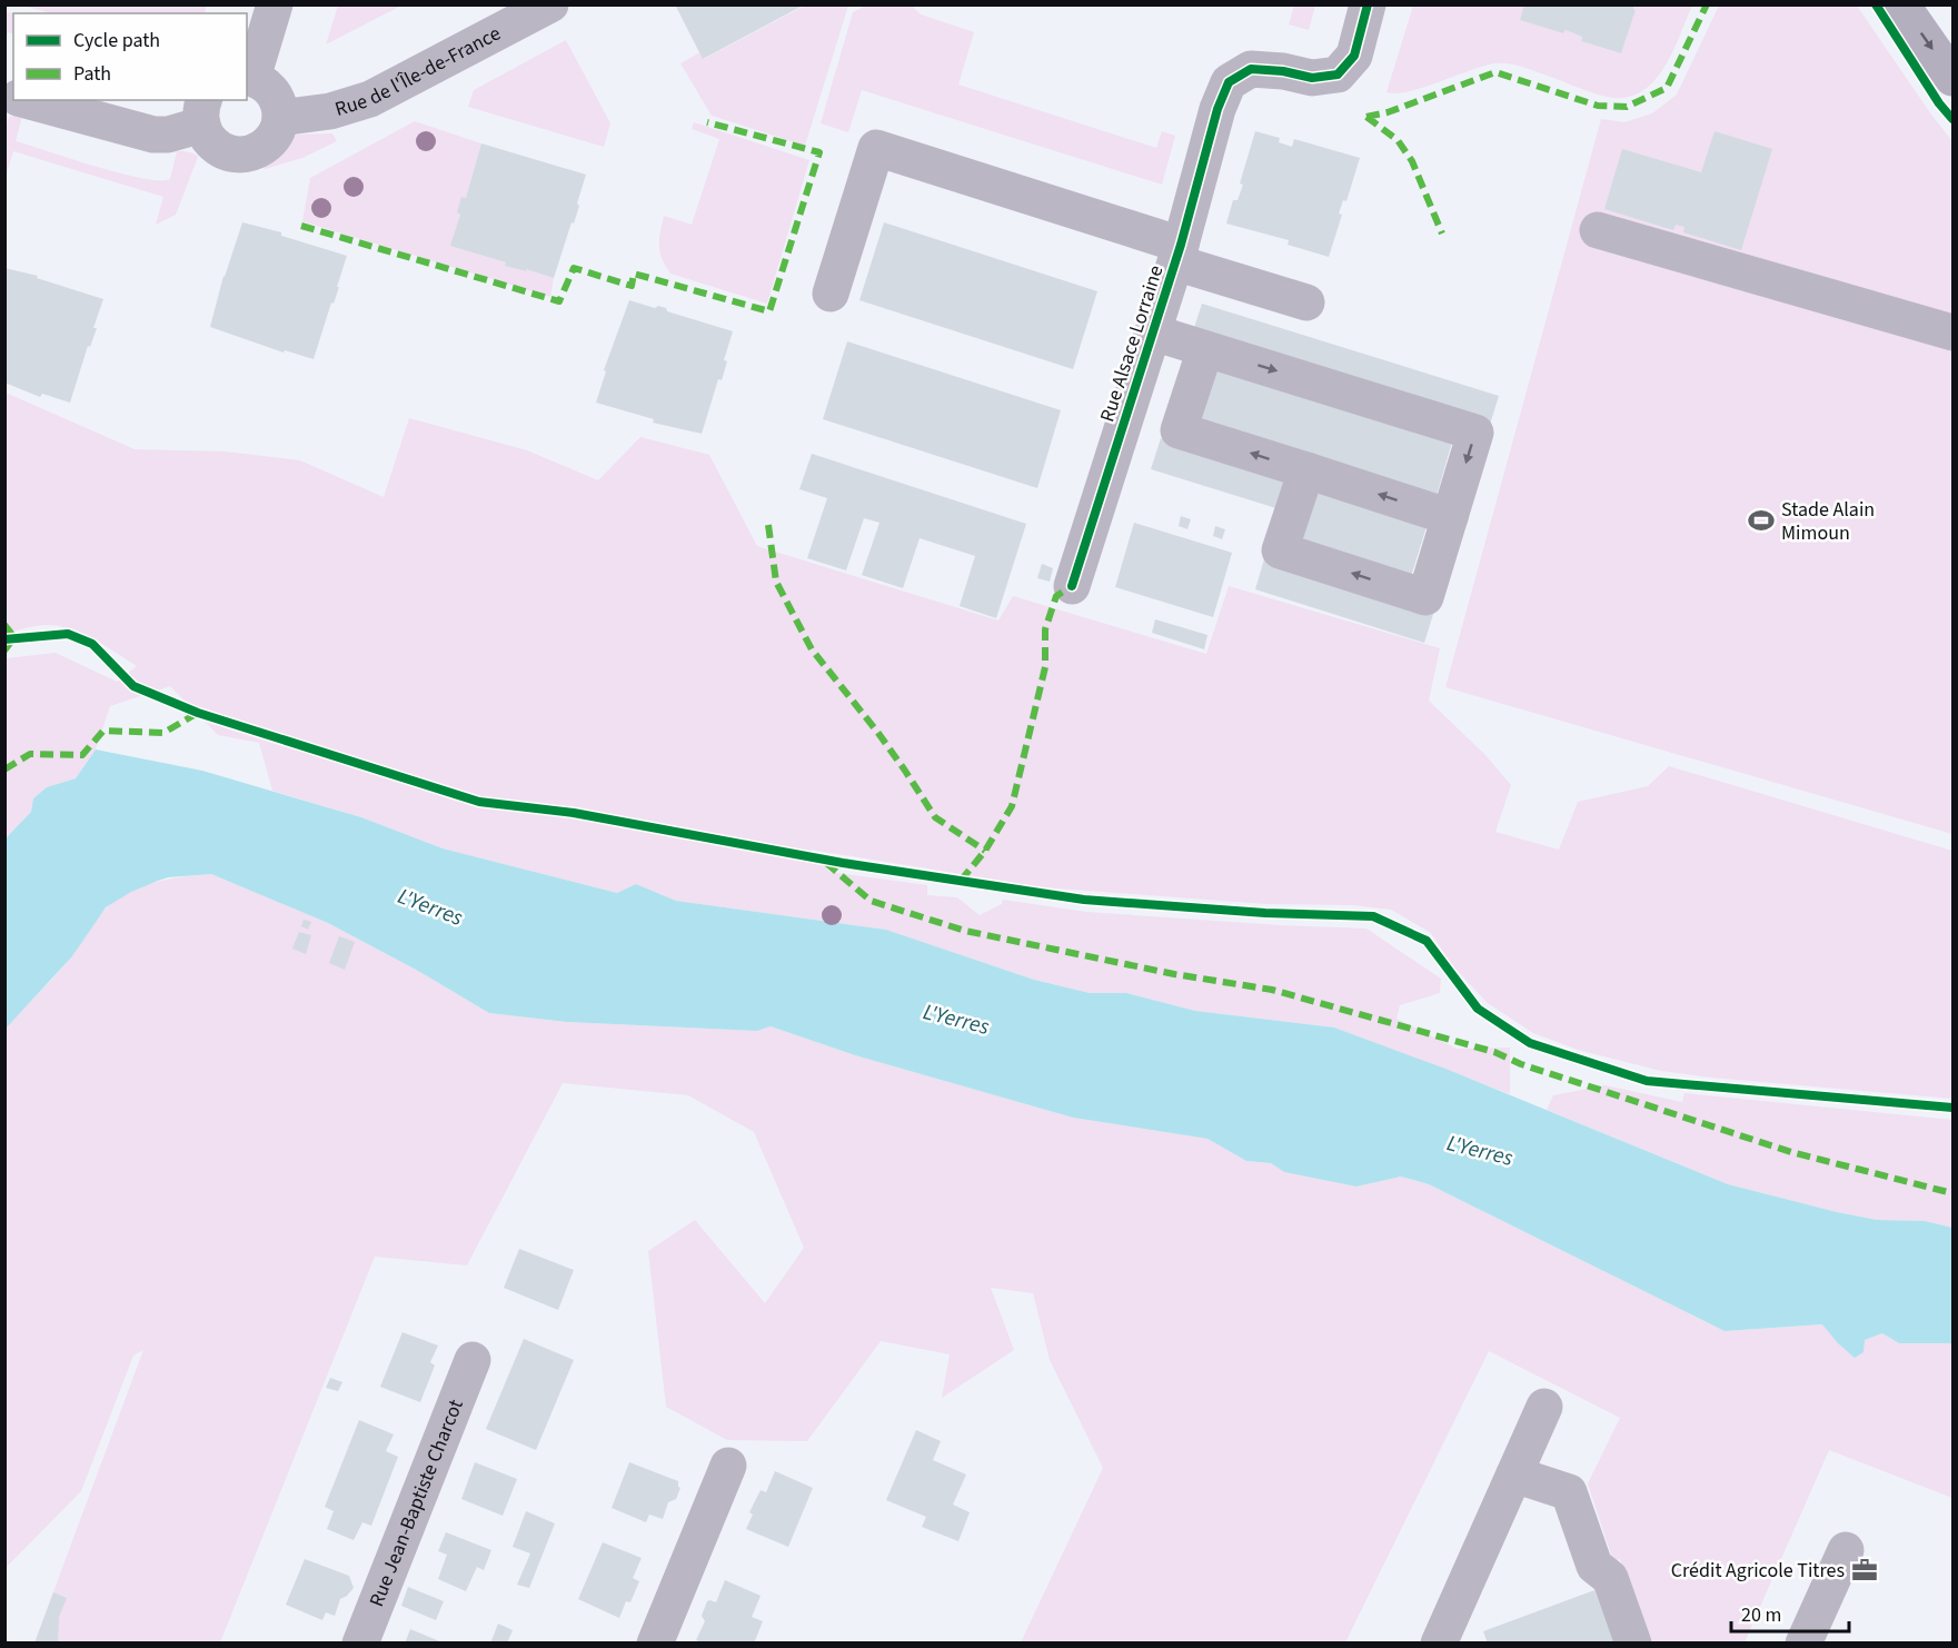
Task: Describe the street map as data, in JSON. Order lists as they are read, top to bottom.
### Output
{
  "streets": {
    "street": ["Rue de l'Île-de-France", "Rue Alsace Lorraine", "Rue Jean-Baptiste Charcot"]
  },
  "water": ["L'Yerres"],
  "places": {
    "sports": ["Stade Alain Mimoun"],
    "office": ["Crédit Agricole Titres"]
  },
  "legend": ["Cycle path", "Path"],
  "scale_bar": "20 m"
}
